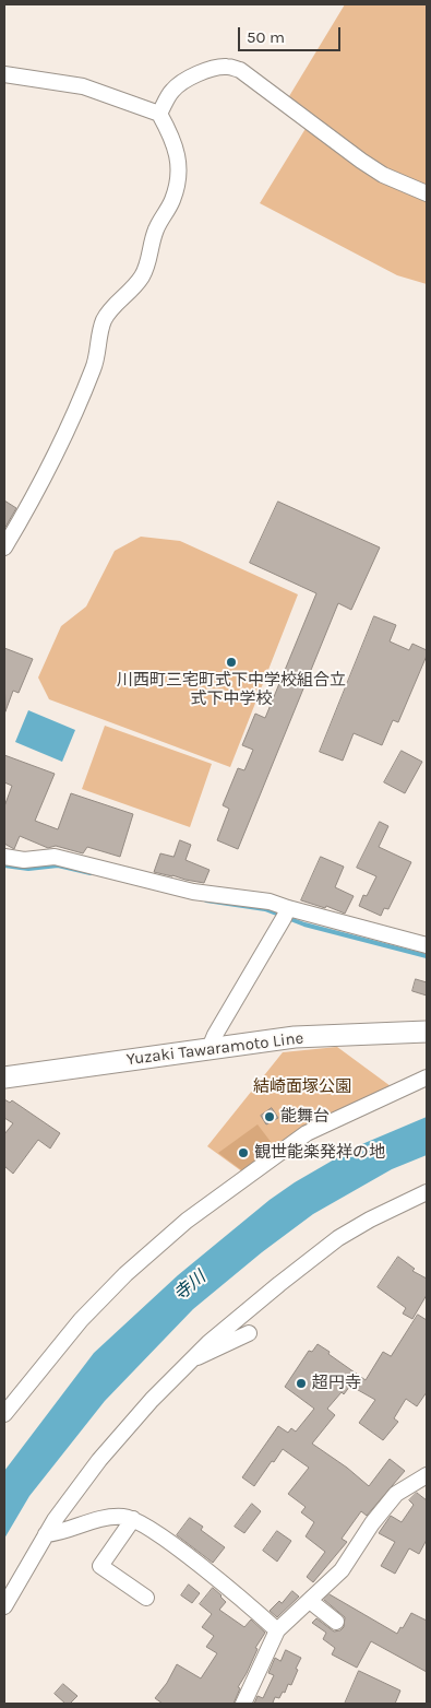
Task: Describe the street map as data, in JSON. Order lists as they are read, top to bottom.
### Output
{
  "streets": {
    "main road": ["Yuzaki Tawaramoto Line"]
  },
  "water": ["寺川"],
  "parks": ["結崎面塚公園"],
  "places": [
    "川西町三宅町式下中学校組合立 式下中学校",
    "能舞台",
    "観世能楽発祥の地",
    "超円寺"
  ],
  "scale_bar": "50 m"
}
